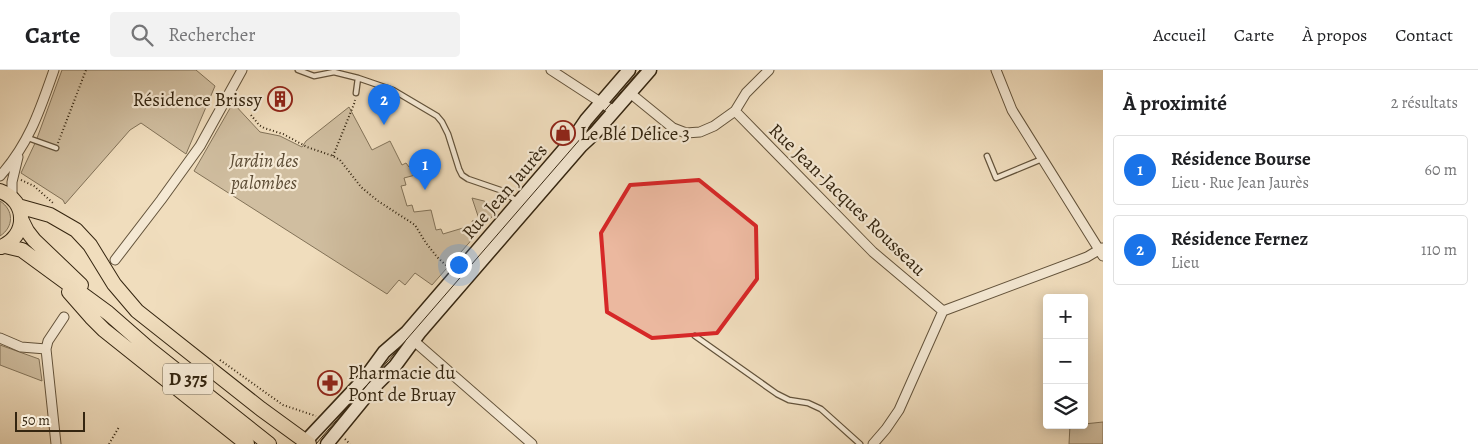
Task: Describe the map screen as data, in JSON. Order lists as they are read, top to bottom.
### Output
{
  "streets": {
    "main road": ["Rue Jean Jaurès", "D 375"],
    "street": ["Rue Jean-Jacques Rousseau"]
  },
  "parks": ["Jardin des palombes"],
  "places": {
    "building": ["Résidence Brissy"],
    "shop": ["Le Blé Délice 3"],
    "pharmacy": ["Pharmacie du Pont de Bruay"]
  },
  "scale_bar": "50 m",
  "page": {
    "header": "Carte",
    "search": "Rechercher",
    "nav": [
      "Accueil",
      "Carte",
      "À propos",
      "Contact"
    ],
    "heading": ["À proximité", "2 résultats"],
    "pins": ["2", "1"],
    "list": [
      {
        "mark": "1",
        "name": "Résidence Bourse",
        "note": "Lieu · Rue Jean Jaurès",
        "value": "60 m"
      },
      {
        "mark": "2",
        "name": "Résidence Fernez",
        "note": "Lieu",
        "value": "110 m"
      }
    ],
    "map_buttons": ["+", "−"],
    "scale": "50 m"
  }
}
